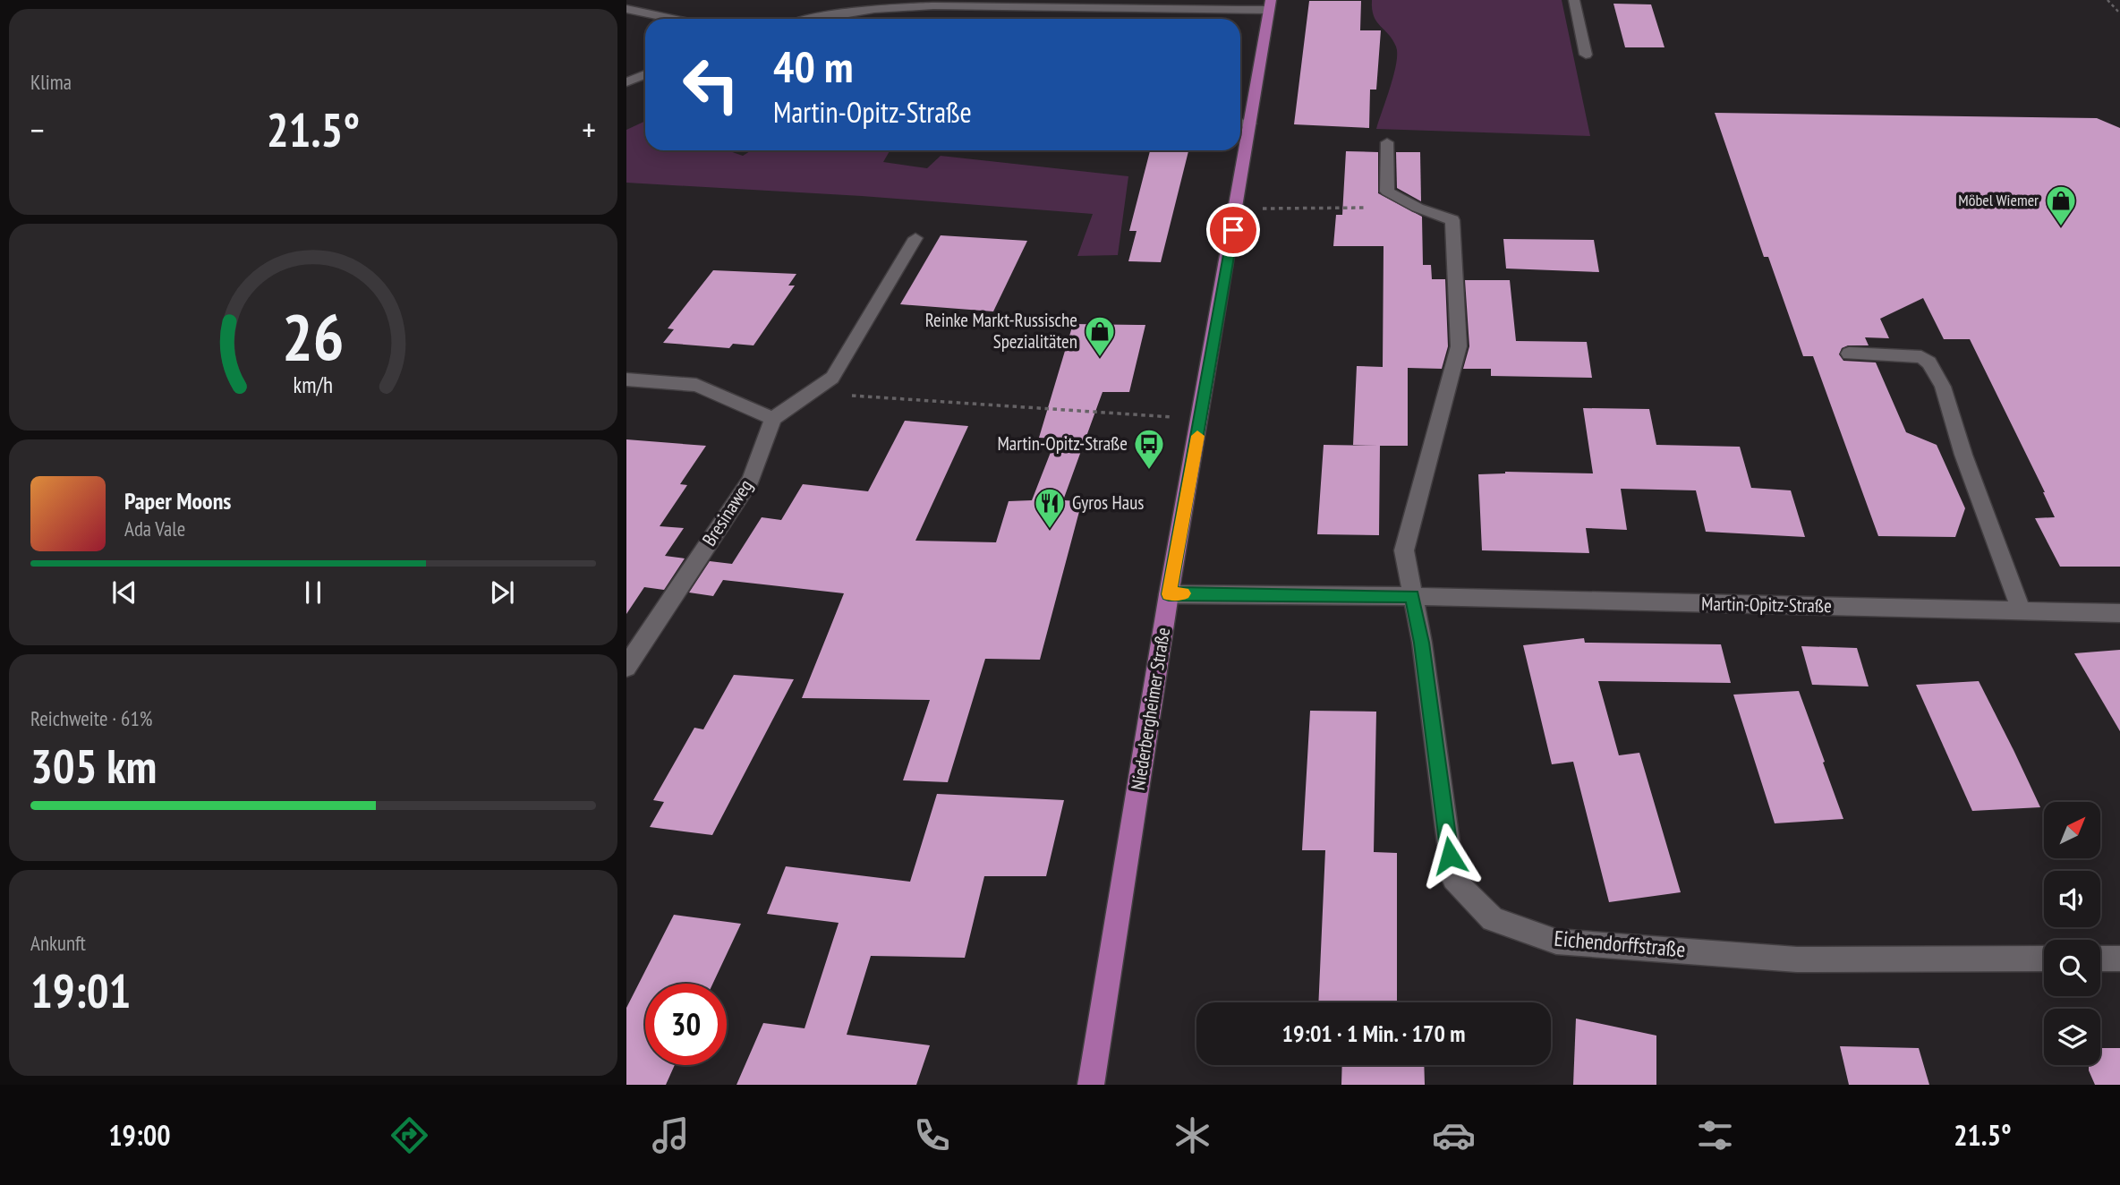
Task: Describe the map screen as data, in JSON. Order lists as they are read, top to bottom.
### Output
{
  "streets": {
    "main road": ["Niederbergheimer Straße"],
    "street": ["Bresinaweg", "Martin-Opitz-Straße", "Eichendorffstraße"]
  },
  "crossings": [
    ["Martin-Opitz-Straße", "Niederbergheimer Straße"],
    ["Martin-Opitz-Straße", "Eichendorffstraße"]
  ],
  "places": {
    "shop": ["Möbel Wiemer", "Reinke Markt-Russische Spezialitäten"],
    "bus stop": ["Martin-Opitz-Straße"],
    "restaurant": ["Gyros Haus"]
  },
  "north": "top right",
  "page": {
    "tile": [
      "Klima",
      ["Reichweite · 61%", "305 km"],
      ["Ankunft", "19:01"]
    ],
    "turn": ["40 m", "Martin-Opitz-Straße"],
    "heat": ["−", "21.5°", "+"],
    "song": ["Paper Moons", "Ada Vale"],
    "limit": "30",
    "trip": "19:01 · 1 Min. · 170 m",
    "tabs": ["19:00", "21.5°"],
    "gauge": ["26", "km/h"]
  }
}
